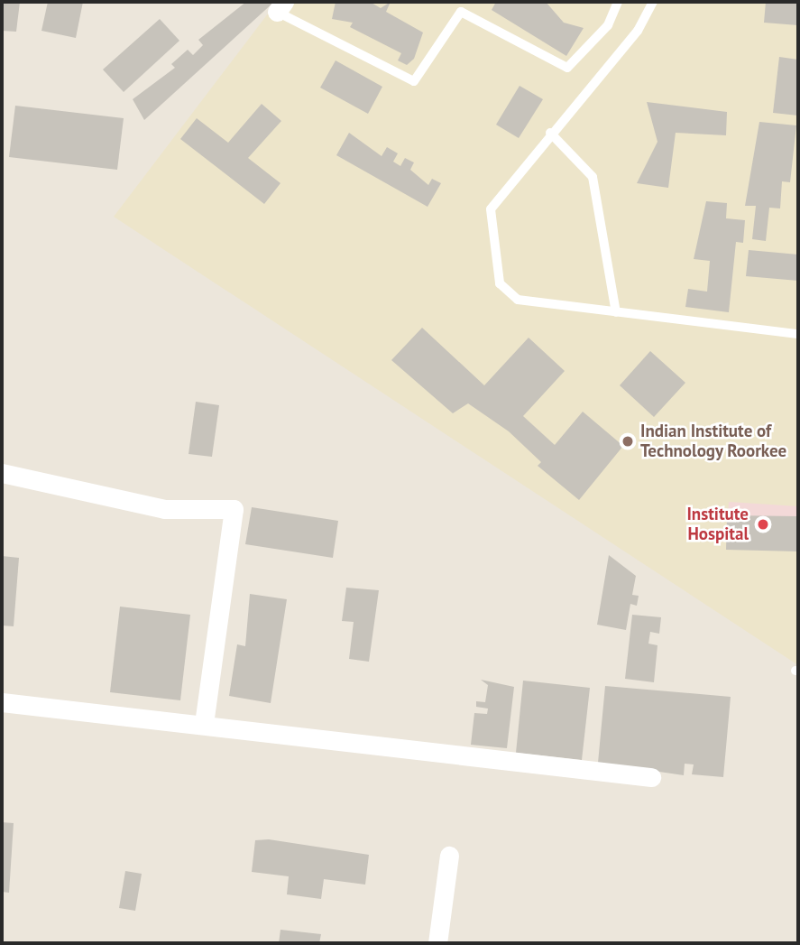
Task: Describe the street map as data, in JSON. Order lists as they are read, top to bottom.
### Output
{
  "places": ["Indian Institute of Technology Roorkee", "Institute Hospital"]
}
